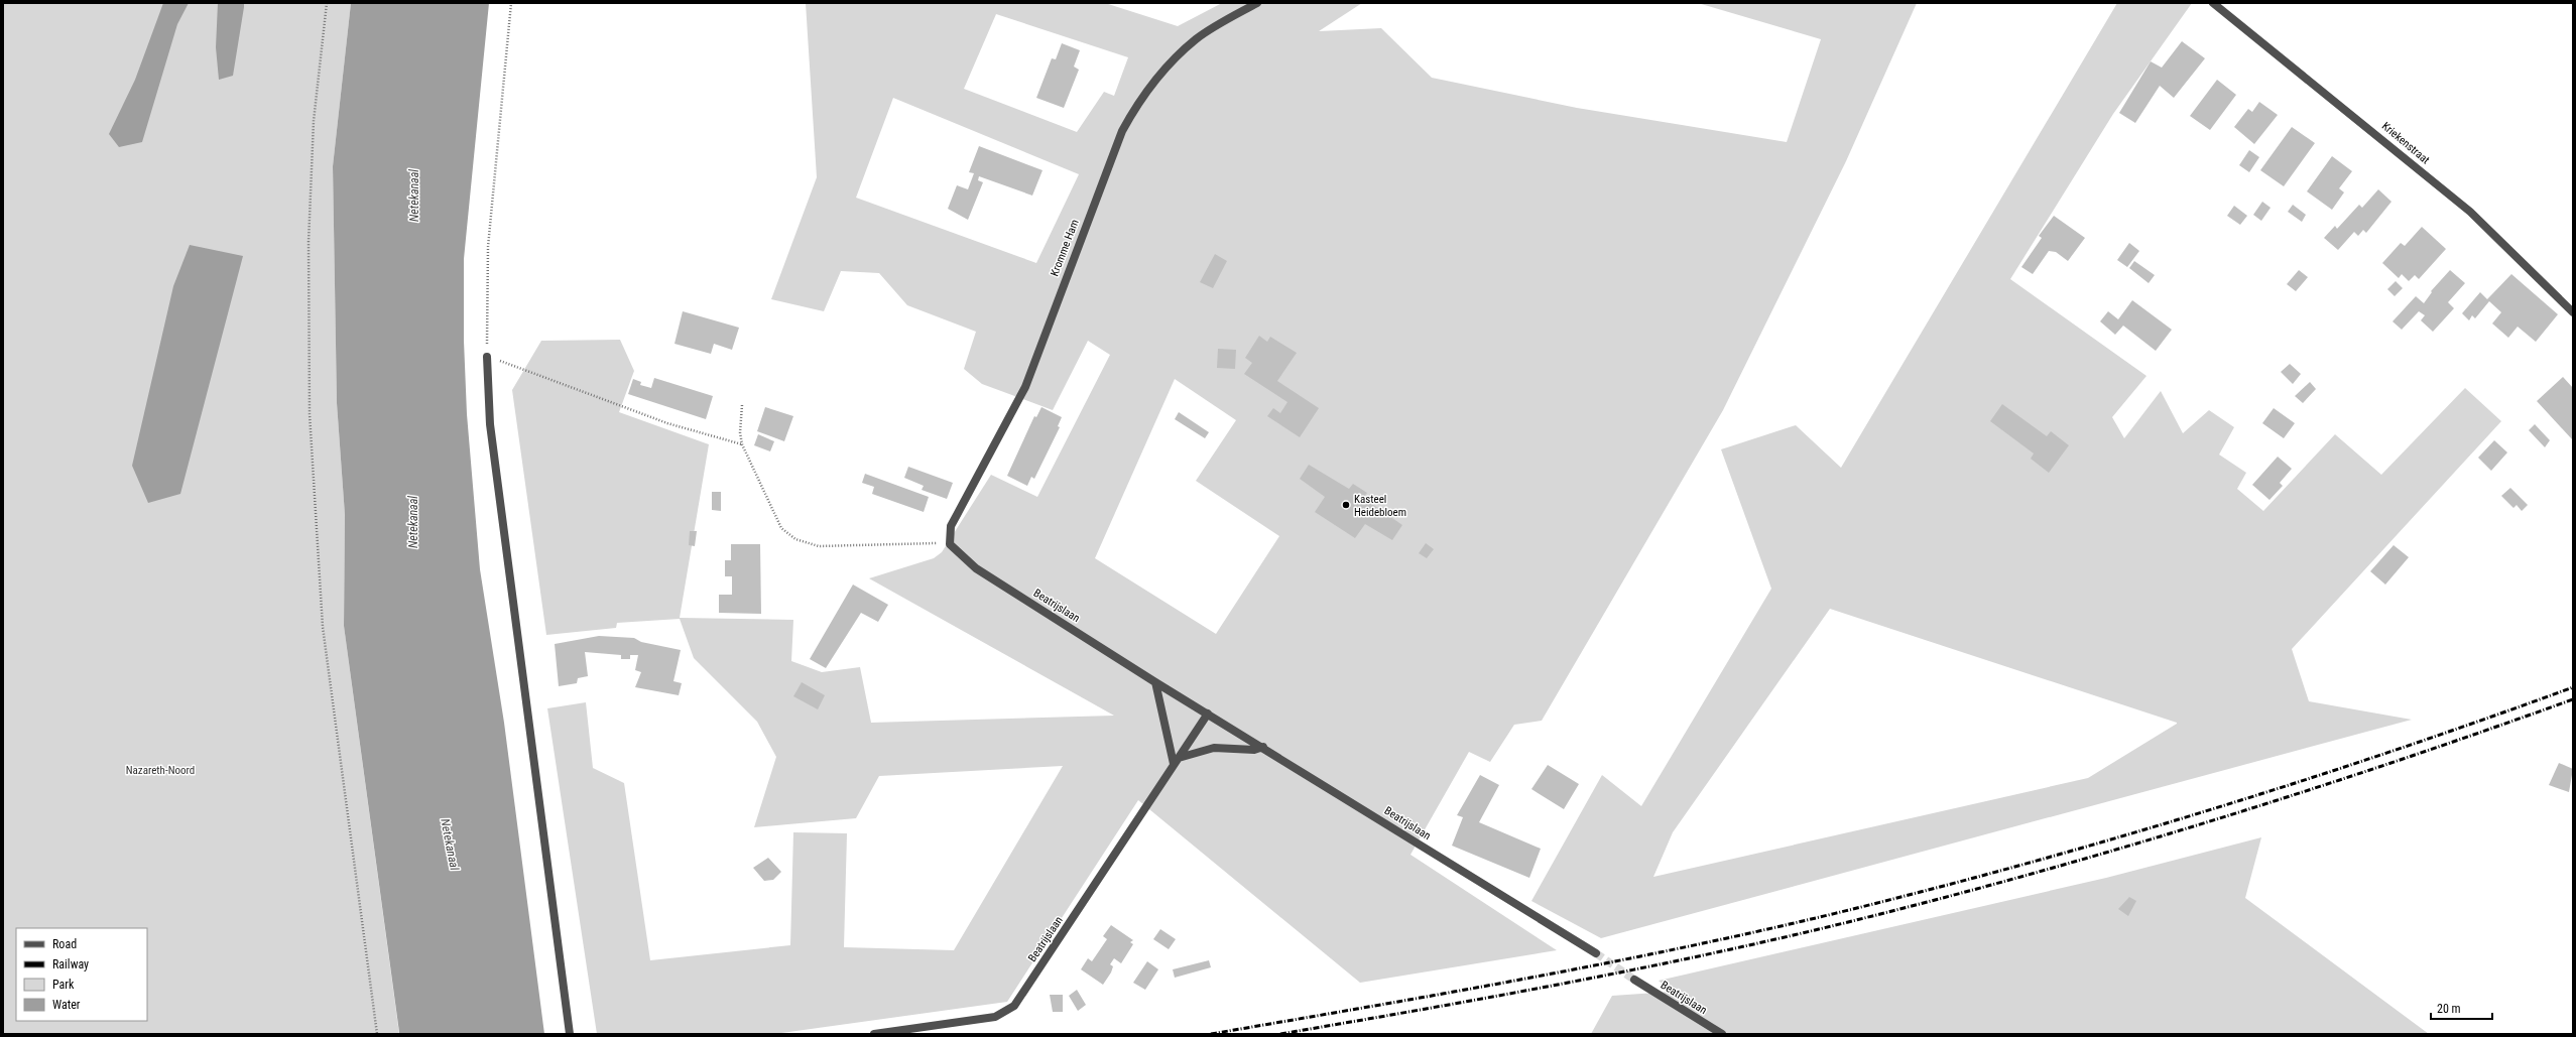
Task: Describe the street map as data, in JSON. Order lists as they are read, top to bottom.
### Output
{
  "streets": {
    "street": ["Kriekenstraat", "Kromme Ham", "Beatrijslaan"]
  },
  "crossings": [
    ["Kromme Ham", "Beatrijslaan"]
  ],
  "water": ["Netekanaal"],
  "parks": ["Nazareth-Noord"],
  "places": ["Kasteel Heidebloem"],
  "legend": [
    "Road",
    "Railway",
    "Park",
    "Water"
  ],
  "scale_bar": "20 m"
}
